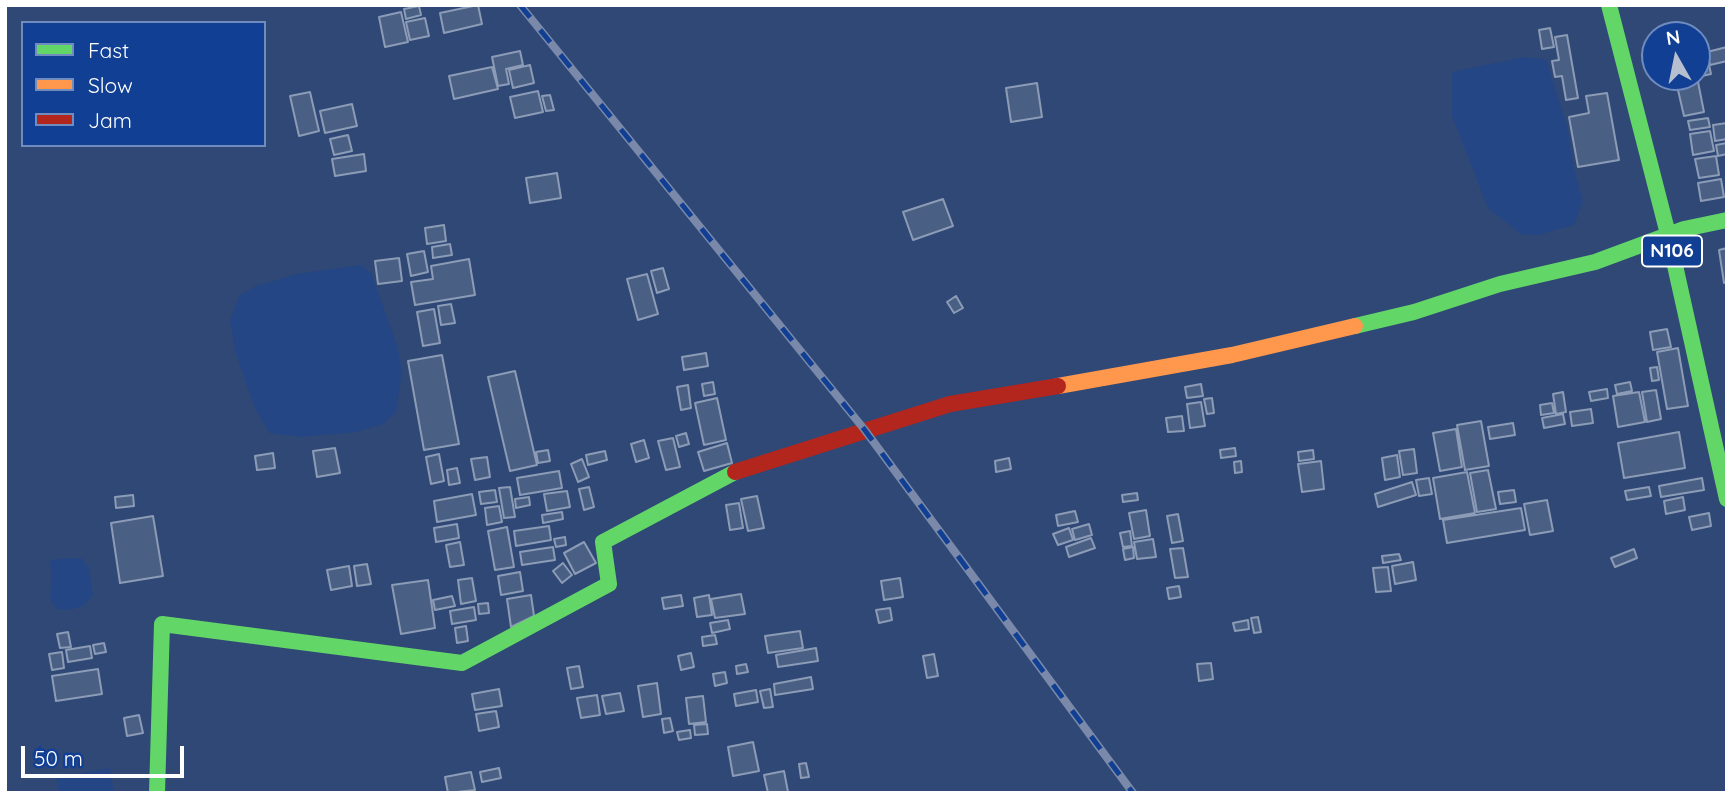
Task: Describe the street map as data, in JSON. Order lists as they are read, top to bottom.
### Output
{
  "streets": {
    "main road": ["N106"]
  },
  "legend": ["Fast", "Slow", "Jam"],
  "scale_bar": "50 m",
  "north": "top"
}
